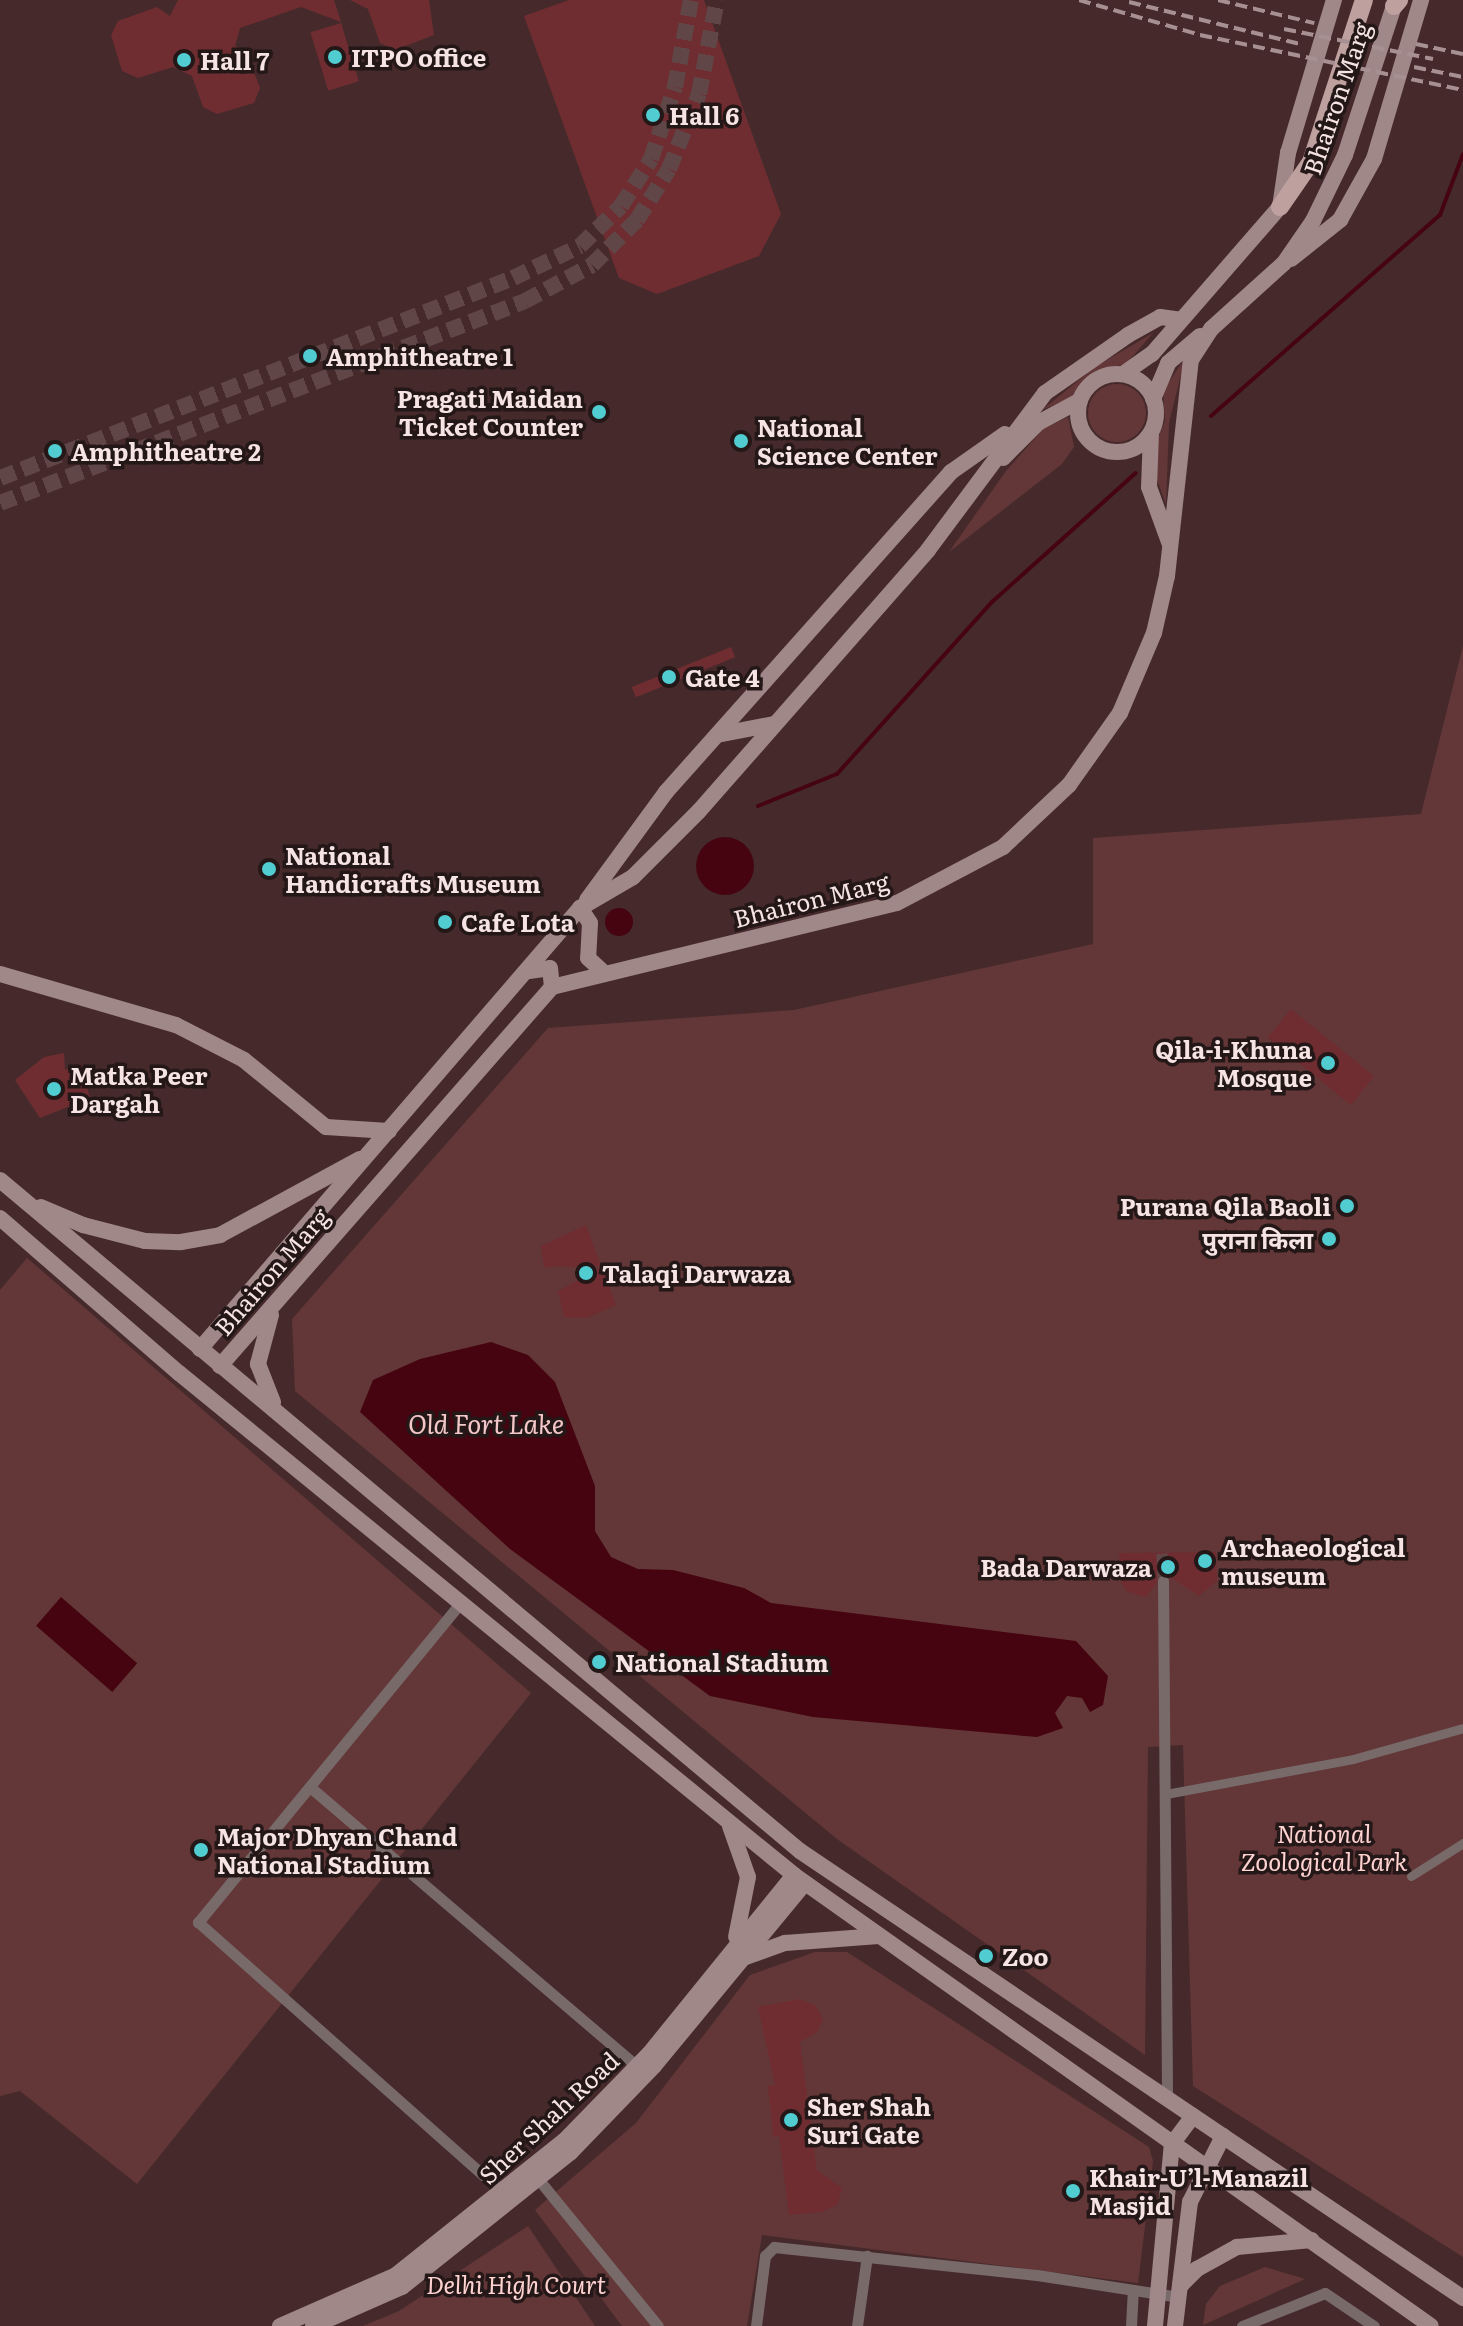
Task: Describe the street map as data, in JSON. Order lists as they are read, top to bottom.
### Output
{
  "streets": {
    "main road": ["Bhairon Marg", "Sher Shah Road"]
  },
  "water": ["Old Fort Lake"],
  "parks": ["National Zoological Park", "Delhi High Court"],
  "places": [
    "ITPO office",
    "Hall 7",
    "Hall 6",
    "Amphitheatre 1",
    "Pragati Maidan Ticket Counter",
    "National Science Center",
    "Amphitheatre 2",
    "Gate 4",
    "National Handicrafts Museum",
    "Cafe Lota",
    "Qila-i-Khuna Mosque",
    "Matka Peer Dargah",
    "Purana Qila Baoli",
    "पुराना किला",
    "Talaqi Darwaza",
    "Archaeological museum",
    "Bada Darwaza",
    "National Stadium",
    "Major Dhyan Chand National Stadium",
    "Zoo",
    "Sher Shah Suri Gate",
    "Khair-U’l-Manazil Masjid"
  ]
}
